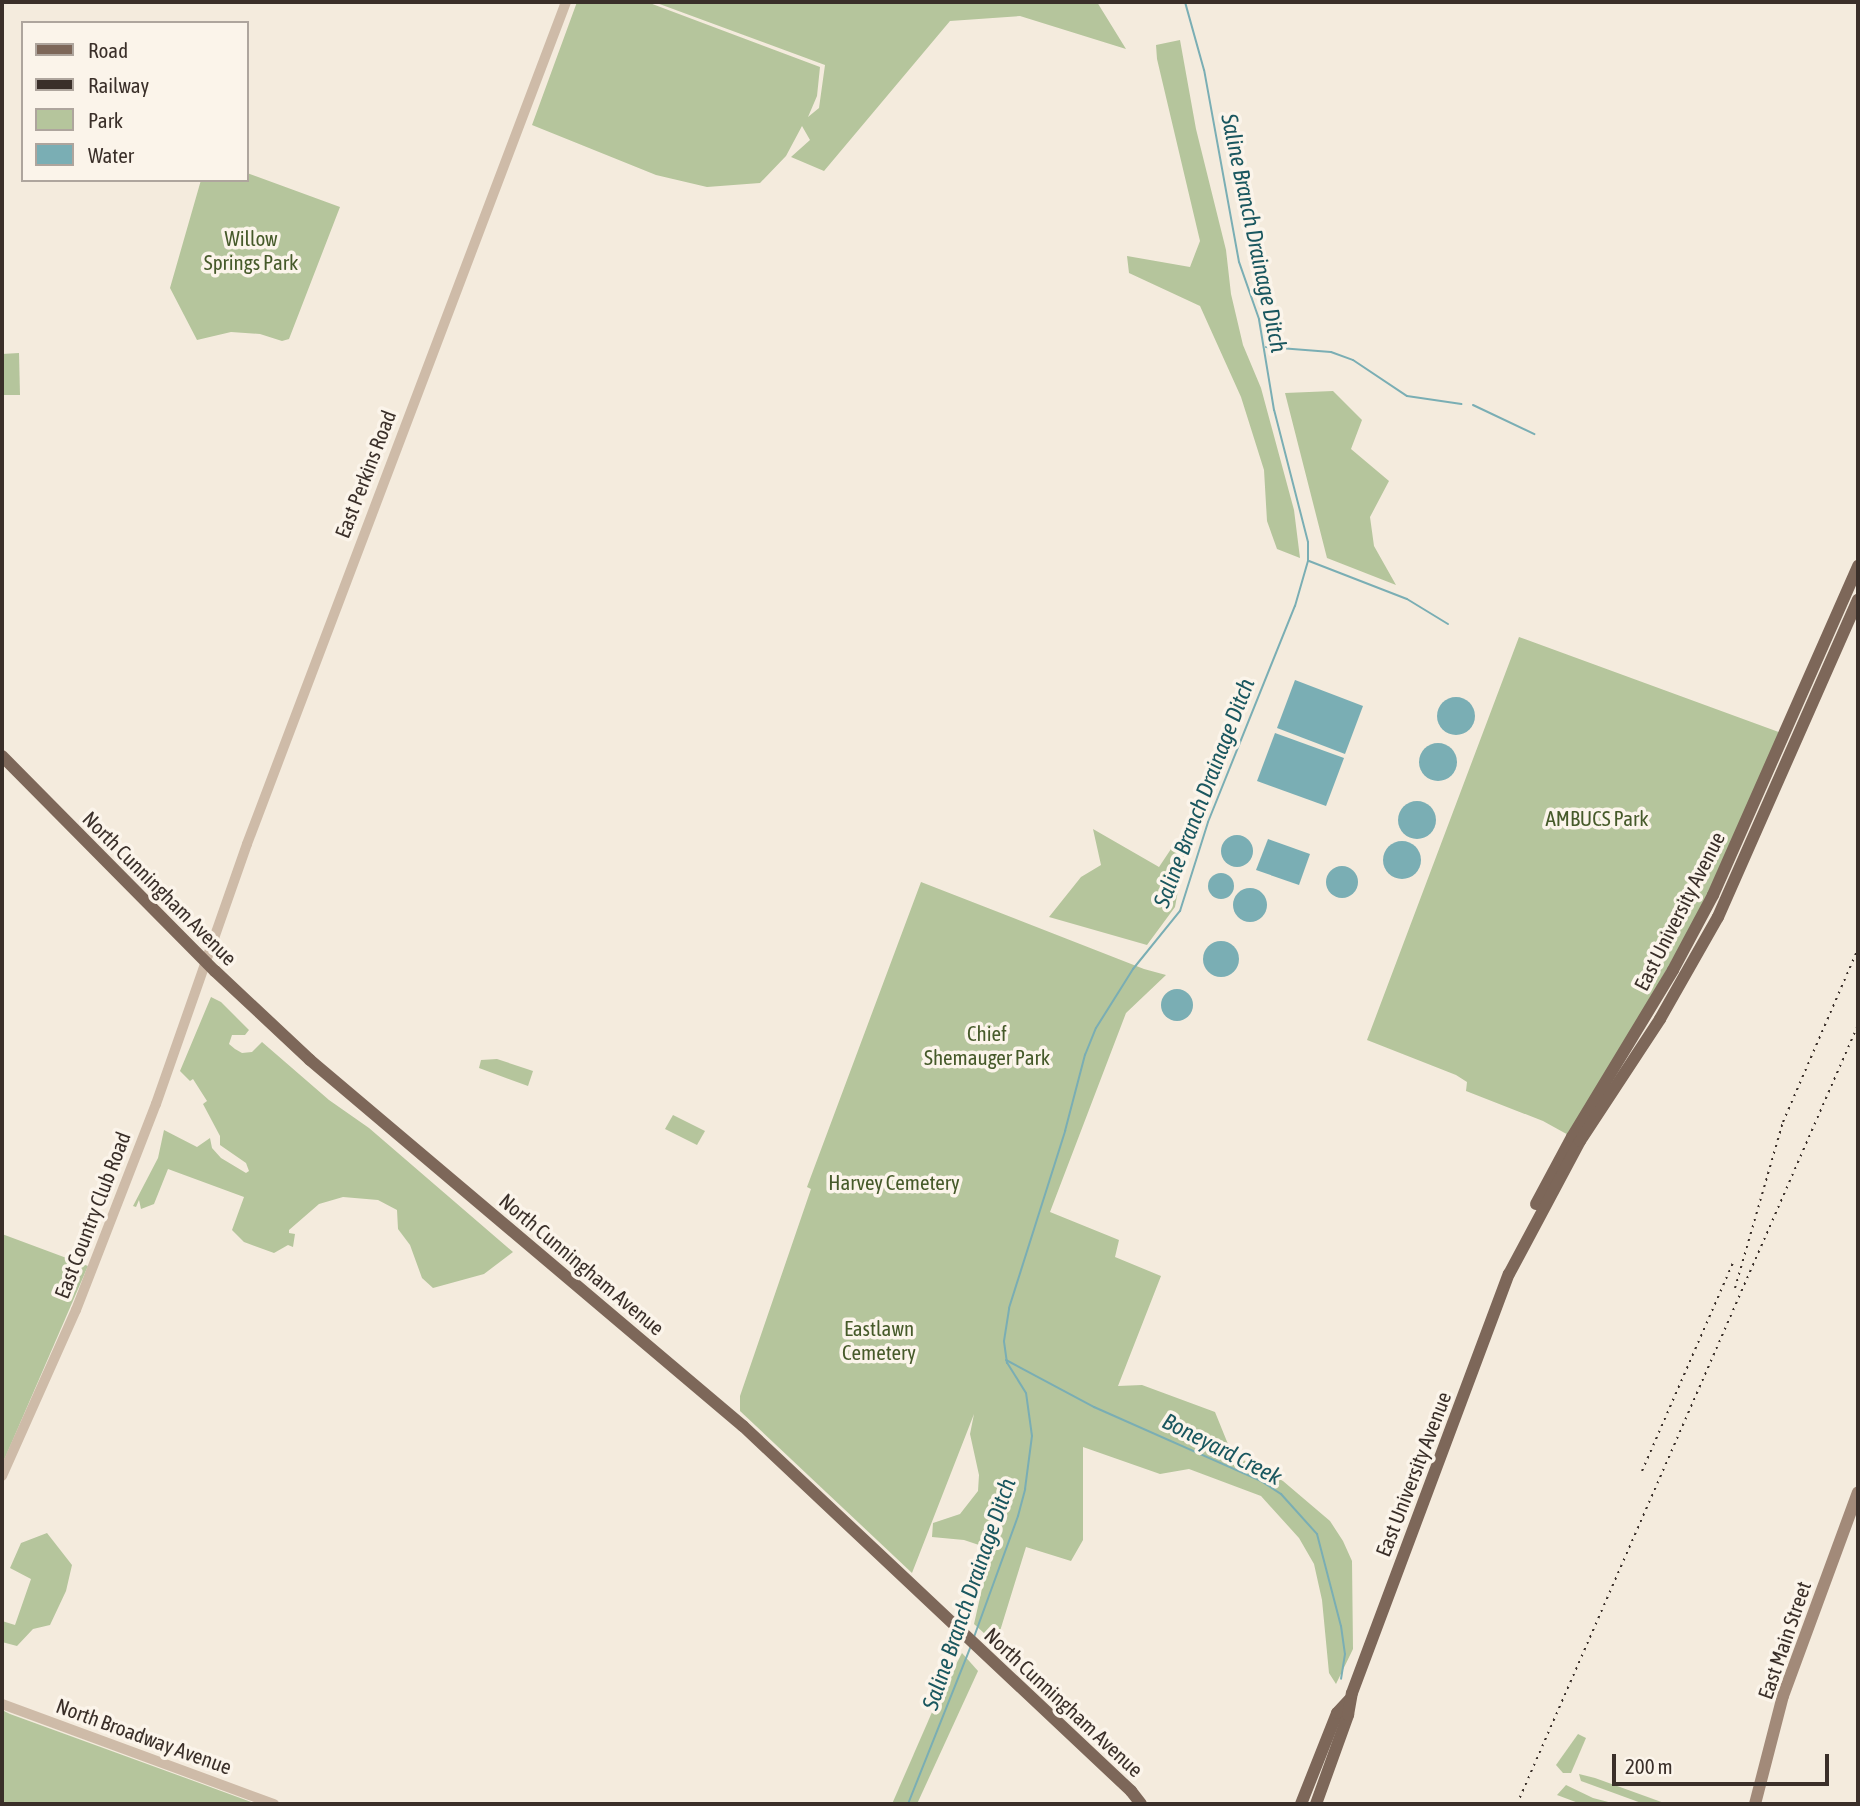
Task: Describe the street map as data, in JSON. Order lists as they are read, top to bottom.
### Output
{
  "streets": {
    "main road": ["North Cunningham Avenue", "East University Avenue", "East Main Street"],
    "street": ["East Perkins Road", "East Country Club Road", "North Broadway Avenue"]
  },
  "crossings": [
    ["East Perkins Road", "North Cunningham Avenue"],
    ["East Perkins Road", "East Country Club Road"],
    ["North Cunningham Avenue", "East Country Club Road"]
  ],
  "water": ["Saline Branch Drainage Ditch", "Boneyard Creek"],
  "parks": [
    "Willow Springs Park",
    "AMBUCS Park",
    "Chief Shemauger Park",
    "Harvey Cemetery",
    "Eastlawn Cemetery"
  ],
  "legend": [
    "Road",
    "Railway",
    "Park",
    "Water"
  ],
  "scale_bar": "200 m"
}
